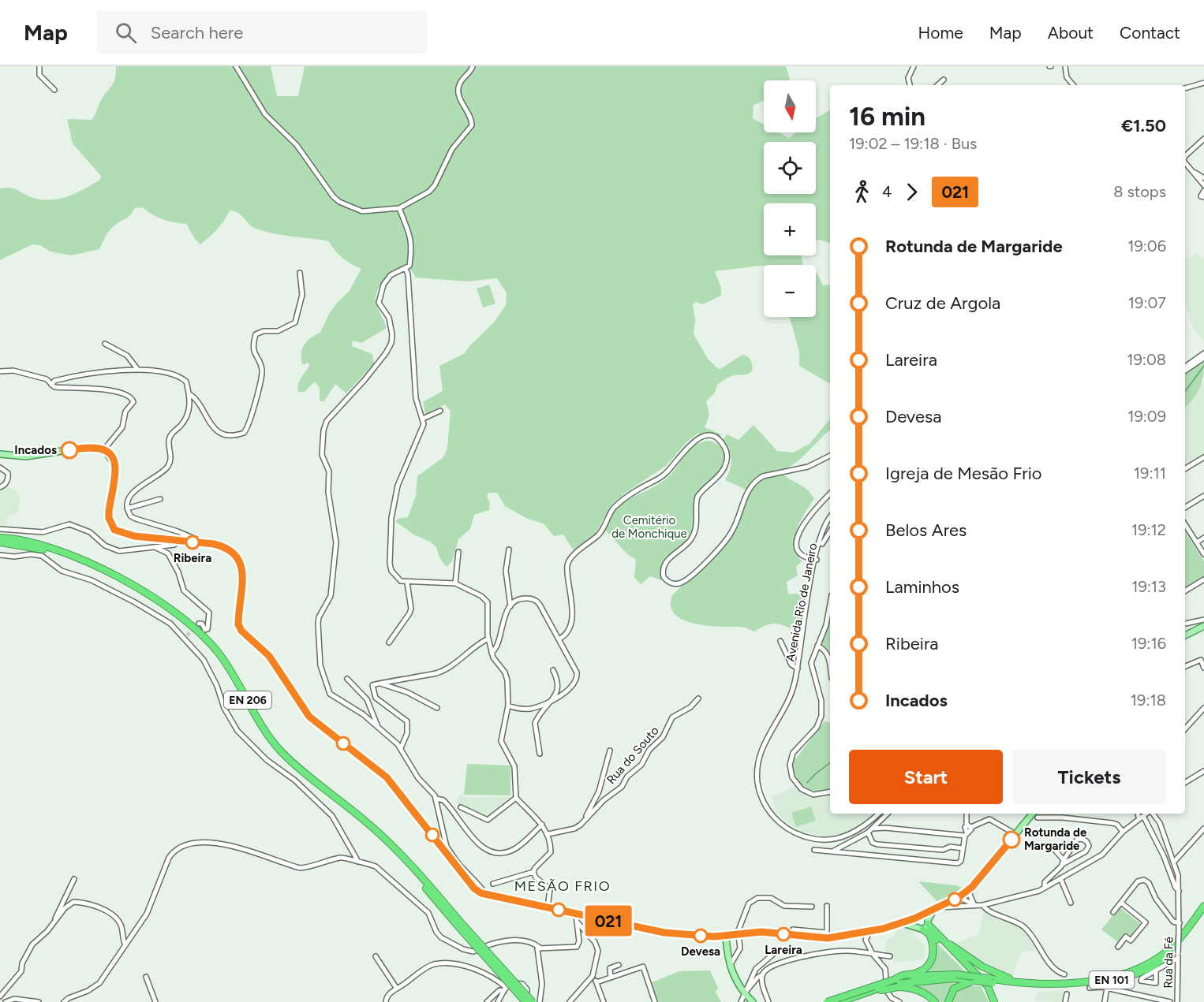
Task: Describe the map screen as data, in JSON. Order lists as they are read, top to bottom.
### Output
{
  "streets": {
    "highway": ["EN 206", "EN 101"],
    "street": ["Avenida Rio de Janeiro", "Rua do Souto", "Rua da Fé"]
  },
  "districts": ["MESÃO FRIO"],
  "parks": ["Cemitério de Monchique"],
  "places": [
    "Incados",
    "Ribeira",
    "Rotunda de Margaride",
    "Lareira",
    "Devesa"
  ],
  "lines": ["bus line 021"],
  "north": "bottom",
  "page": {
    "header": "Map",
    "search": "Search here",
    "nav": [
      "Home",
      "Map",
      "About",
      "Contact"
    ],
    "on_map": "021",
    "map_buttons": ["+", "−"],
    "heading": ["16 min", "19:02 – 19:18 · Bus", "€1.50"],
    "legs": ["4", "021", "8 stops"],
    "list": [
      {
        "name": "Rotunda de Margaride",
        "value": "19:06"
      },
      {
        "name": "Cruz de Argola",
        "value": "19:07"
      },
      {
        "name": "Lareira",
        "value": "19:08"
      },
      {
        "name": "Devesa",
        "value": "19:09"
      },
      {
        "name": "Igreja de Mesão Frio",
        "value": "19:11"
      },
      {
        "name": "Belos Ares",
        "value": "19:12"
      },
      {
        "name": "Laminhos",
        "value": "19:13"
      },
      {
        "name": "Ribeira",
        "value": "19:16"
      },
      {
        "name": "Incados",
        "value": "19:18"
      }
    ],
    "buttons": ["Start", "Tickets"]
  }
}
